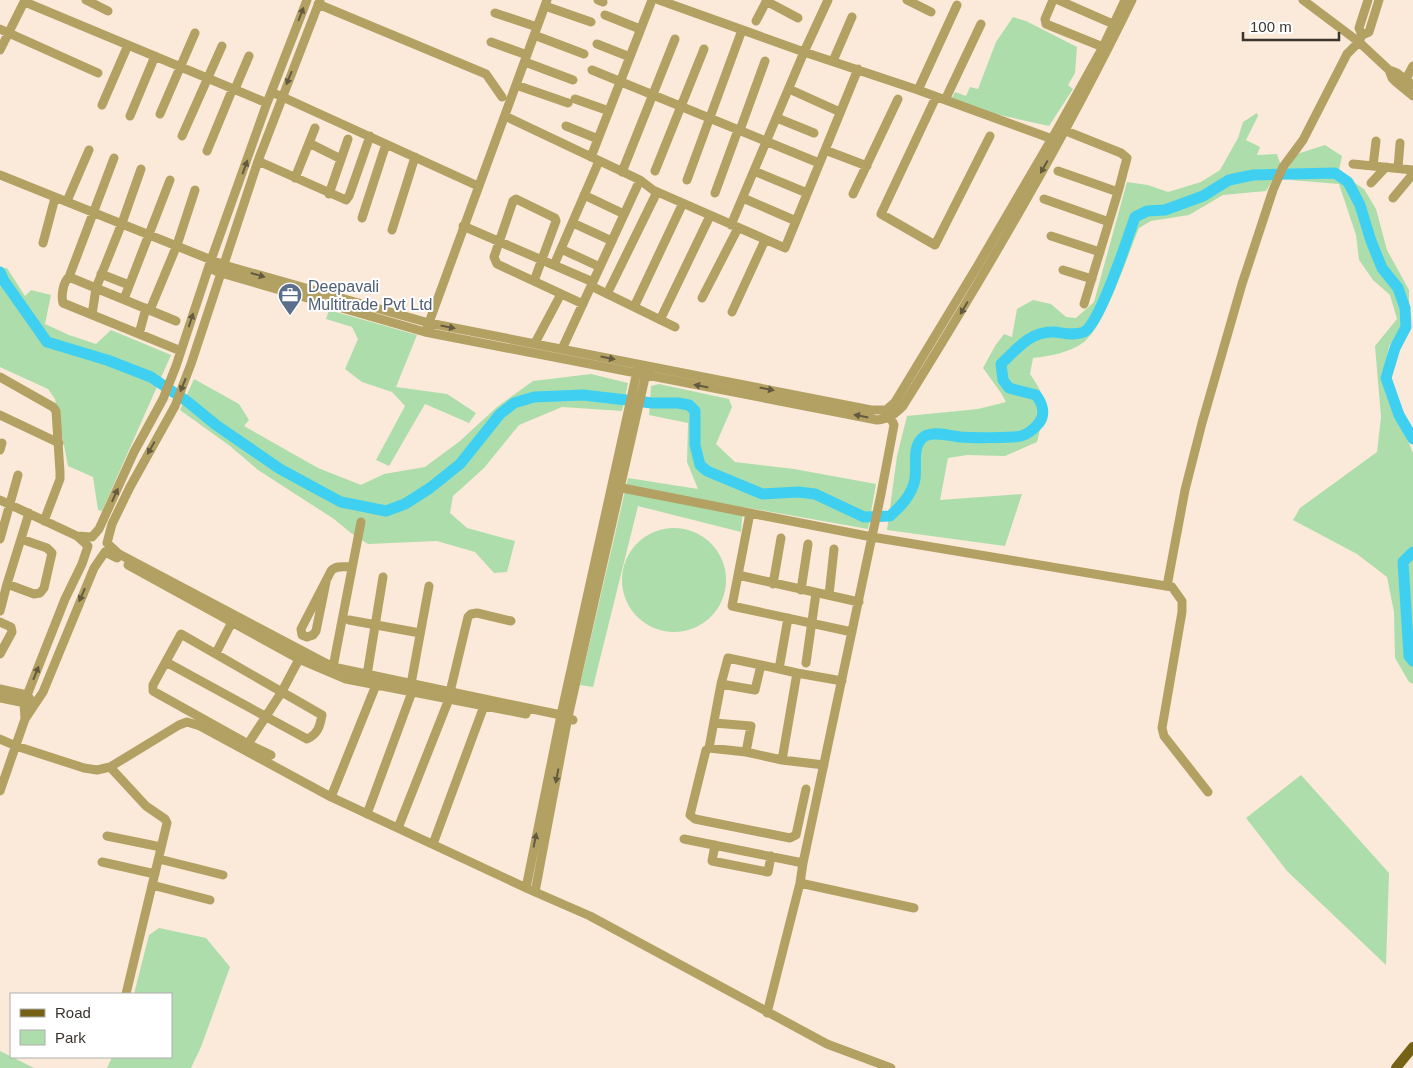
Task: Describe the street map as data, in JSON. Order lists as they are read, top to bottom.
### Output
{
  "places": {
    "office": ["Deepavali Multitrade Pvt Ltd"]
  },
  "legend": ["Road", "Park"],
  "scale_bar": "100 m"
}
